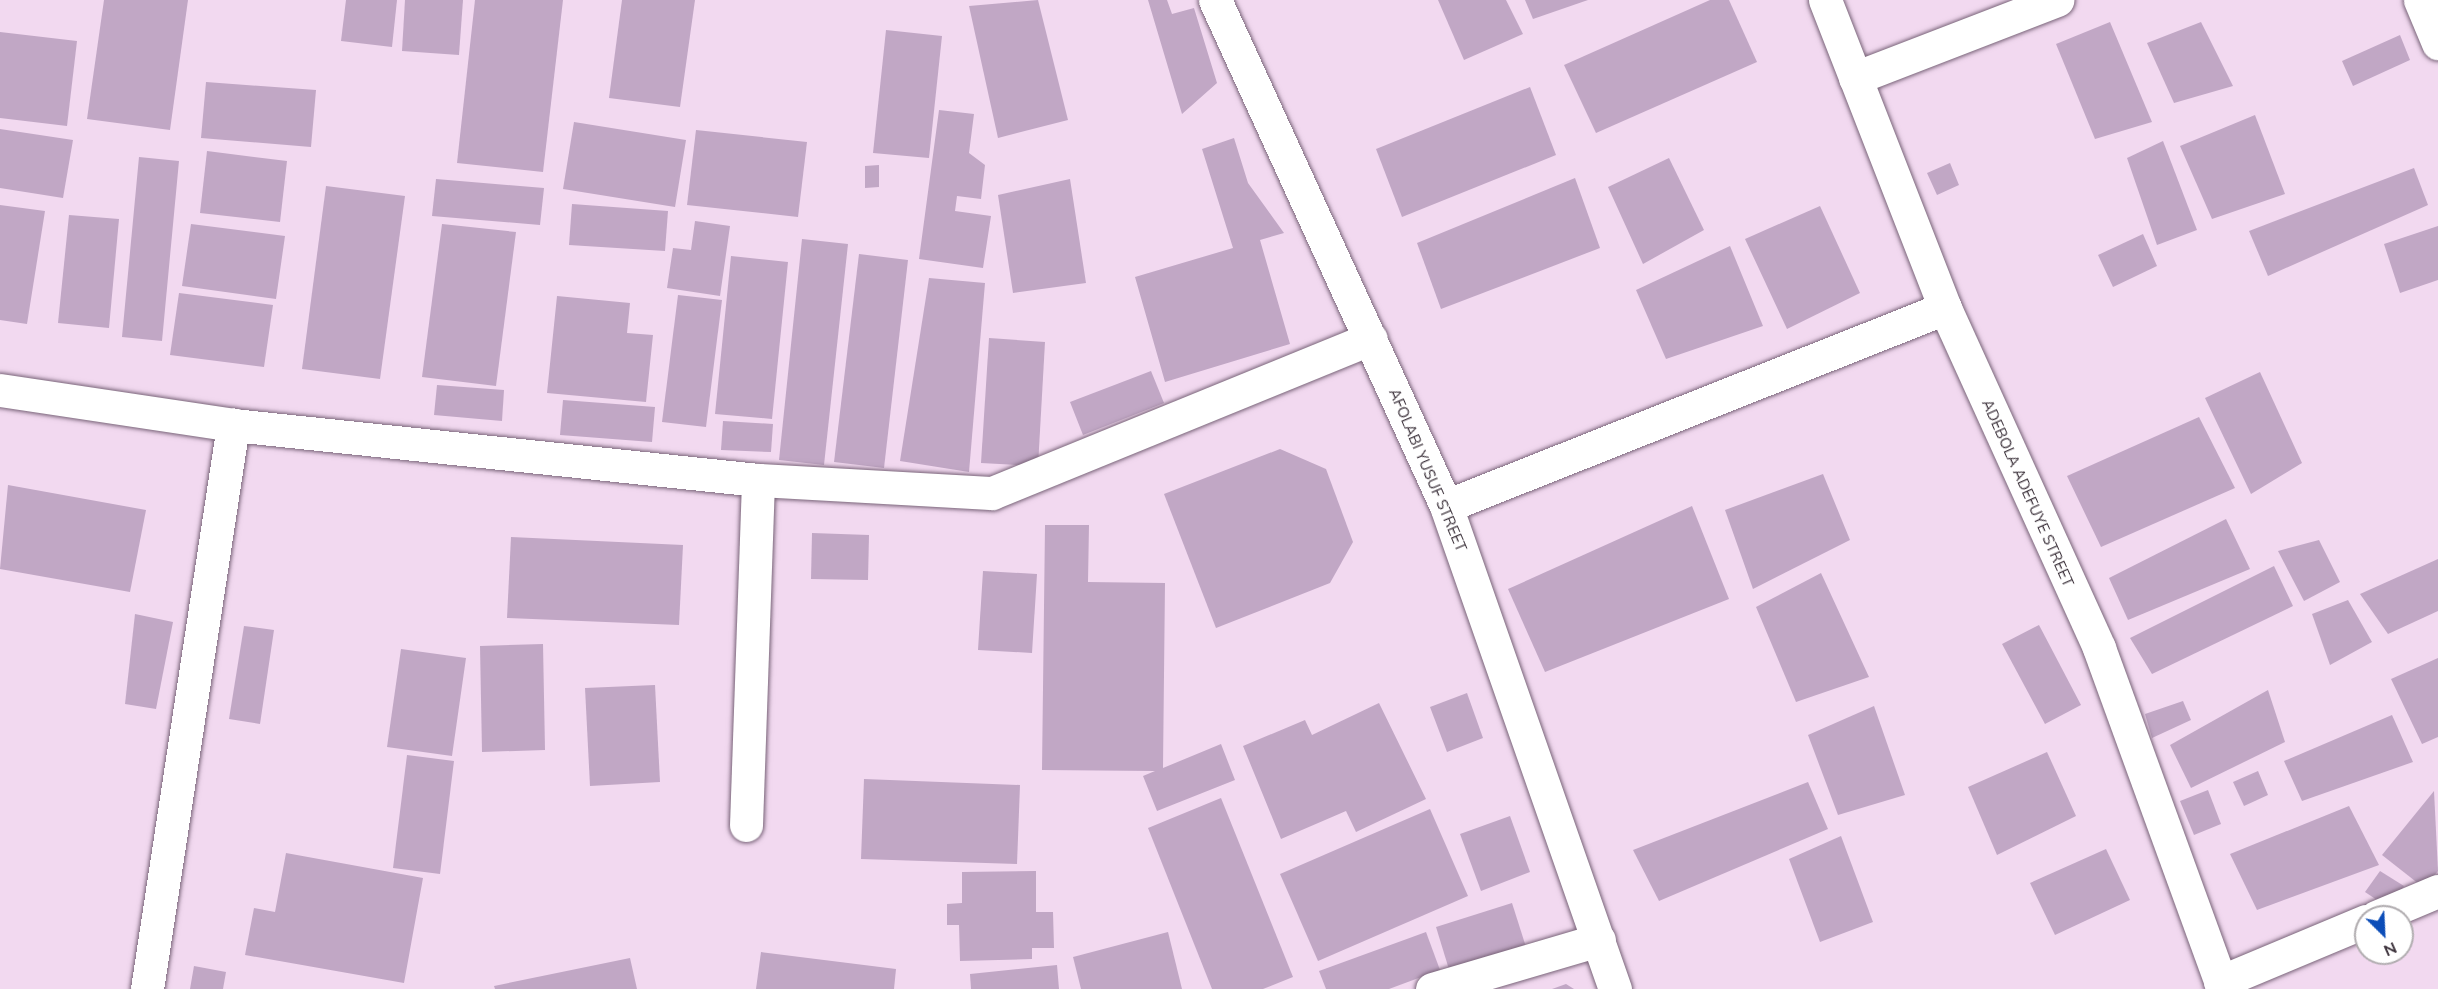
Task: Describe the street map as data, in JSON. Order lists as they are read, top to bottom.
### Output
{
  "streets": {
    "street": ["AFOLABI YUSUF STREET", "ADEBOLA ADEFUYE STREET"]
  },
  "north": "bottom right"
}
